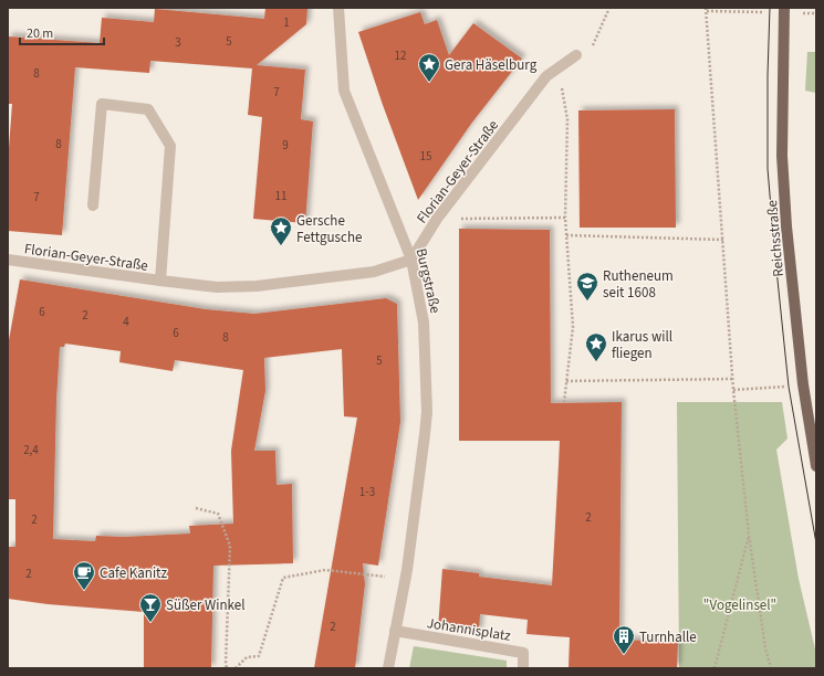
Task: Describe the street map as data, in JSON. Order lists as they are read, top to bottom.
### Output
{
  "streets": {
    "main road": ["Reichsstraße"],
    "street": ["Florian-Geyer-Straße", "Burgstraße", "Johannisplatz"]
  },
  "crossings": [
    ["Florian-Geyer-Straße", "Burgstraße"]
  ],
  "parks": ["\"Vogelinsel\""],
  "places": {
    "place": ["Gera Häselburg", "Gersche Fettgusche", "Ikarus will fliegen"],
    "school or university": ["Rutheneum seit 1608"],
    "cafe": ["Cafe Kanitz"],
    "bar": ["Süßer Winkel"],
    "building": ["Turnhalle"]
  },
  "house_numbers": [
    "1",
    "5",
    "3",
    "12",
    "8",
    "7",
    "8",
    "9",
    "15",
    "11",
    "7",
    "6",
    "2",
    "4",
    "6",
    "8",
    "5",
    "2,4",
    "1-3",
    "2",
    "2",
    "2",
    "2"
  ],
  "scale_bar": "20 m"
}
